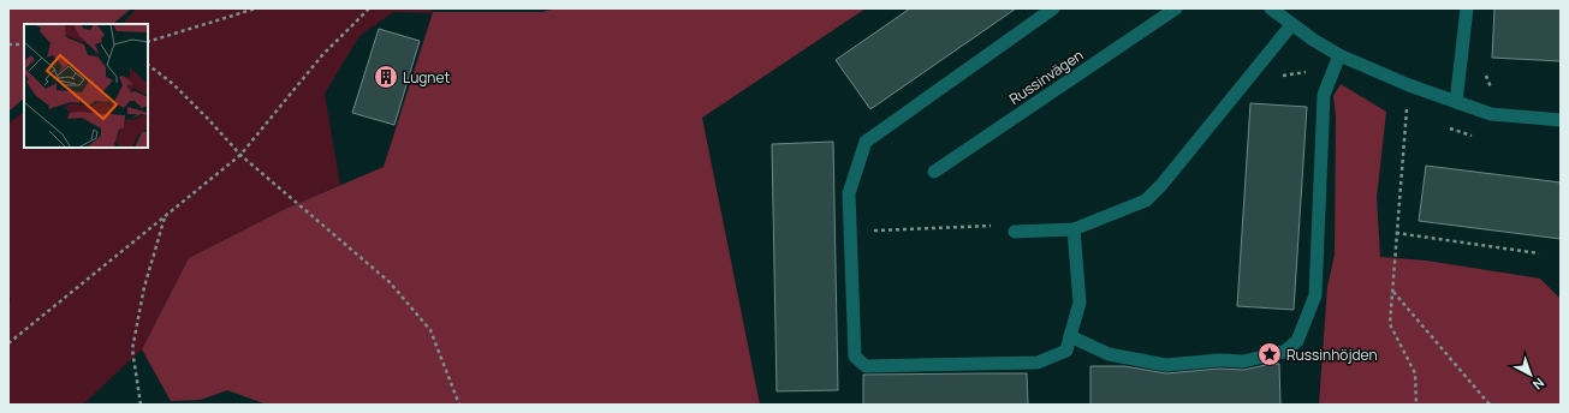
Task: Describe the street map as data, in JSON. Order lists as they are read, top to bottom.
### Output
{
  "streets": {
    "street": ["Russinvägen"]
  },
  "places": {
    "building": ["Lugnet"],
    "place": ["Russinhöjden"]
  },
  "north": "bottom right"
}
